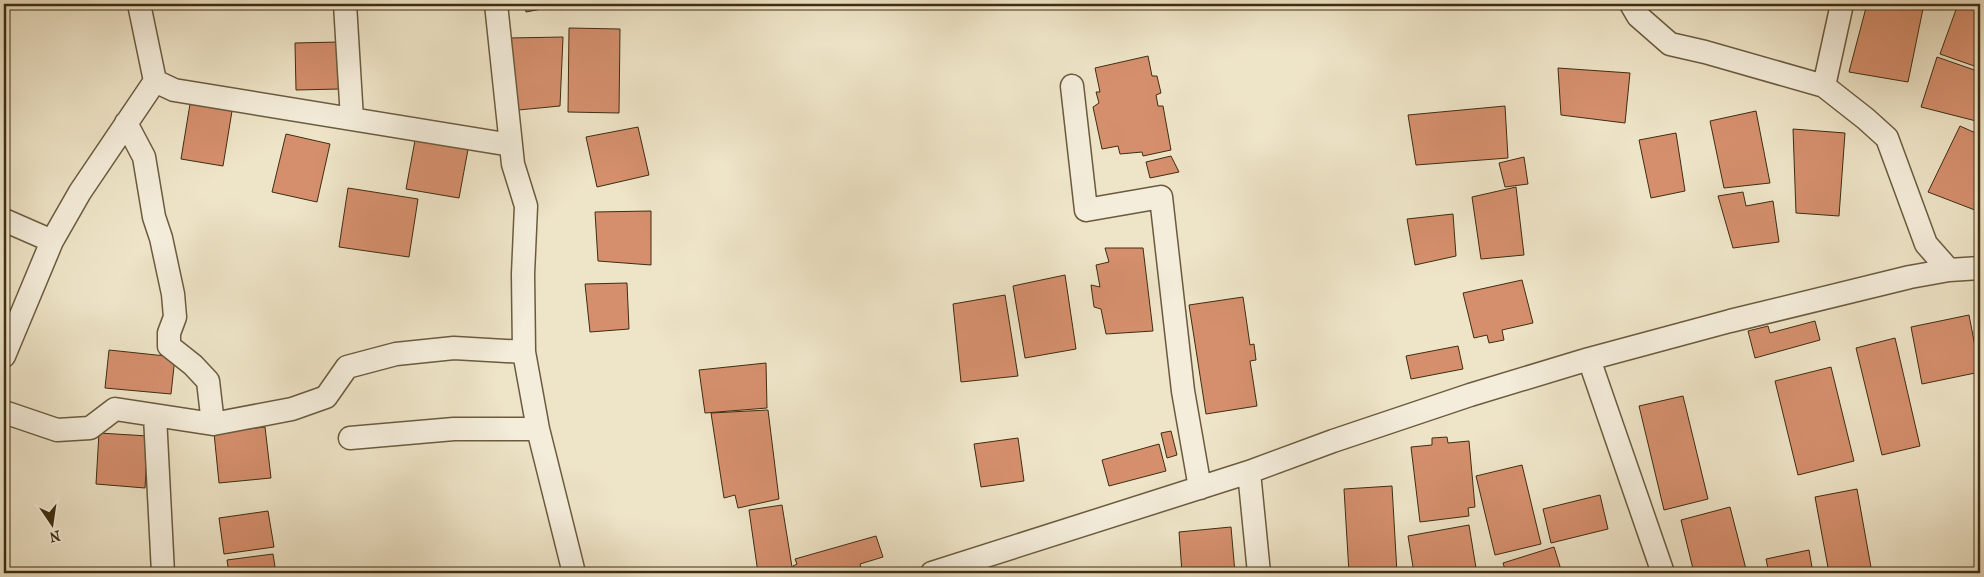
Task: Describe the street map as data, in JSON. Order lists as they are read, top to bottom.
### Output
{
  "north": "bottom"
}
